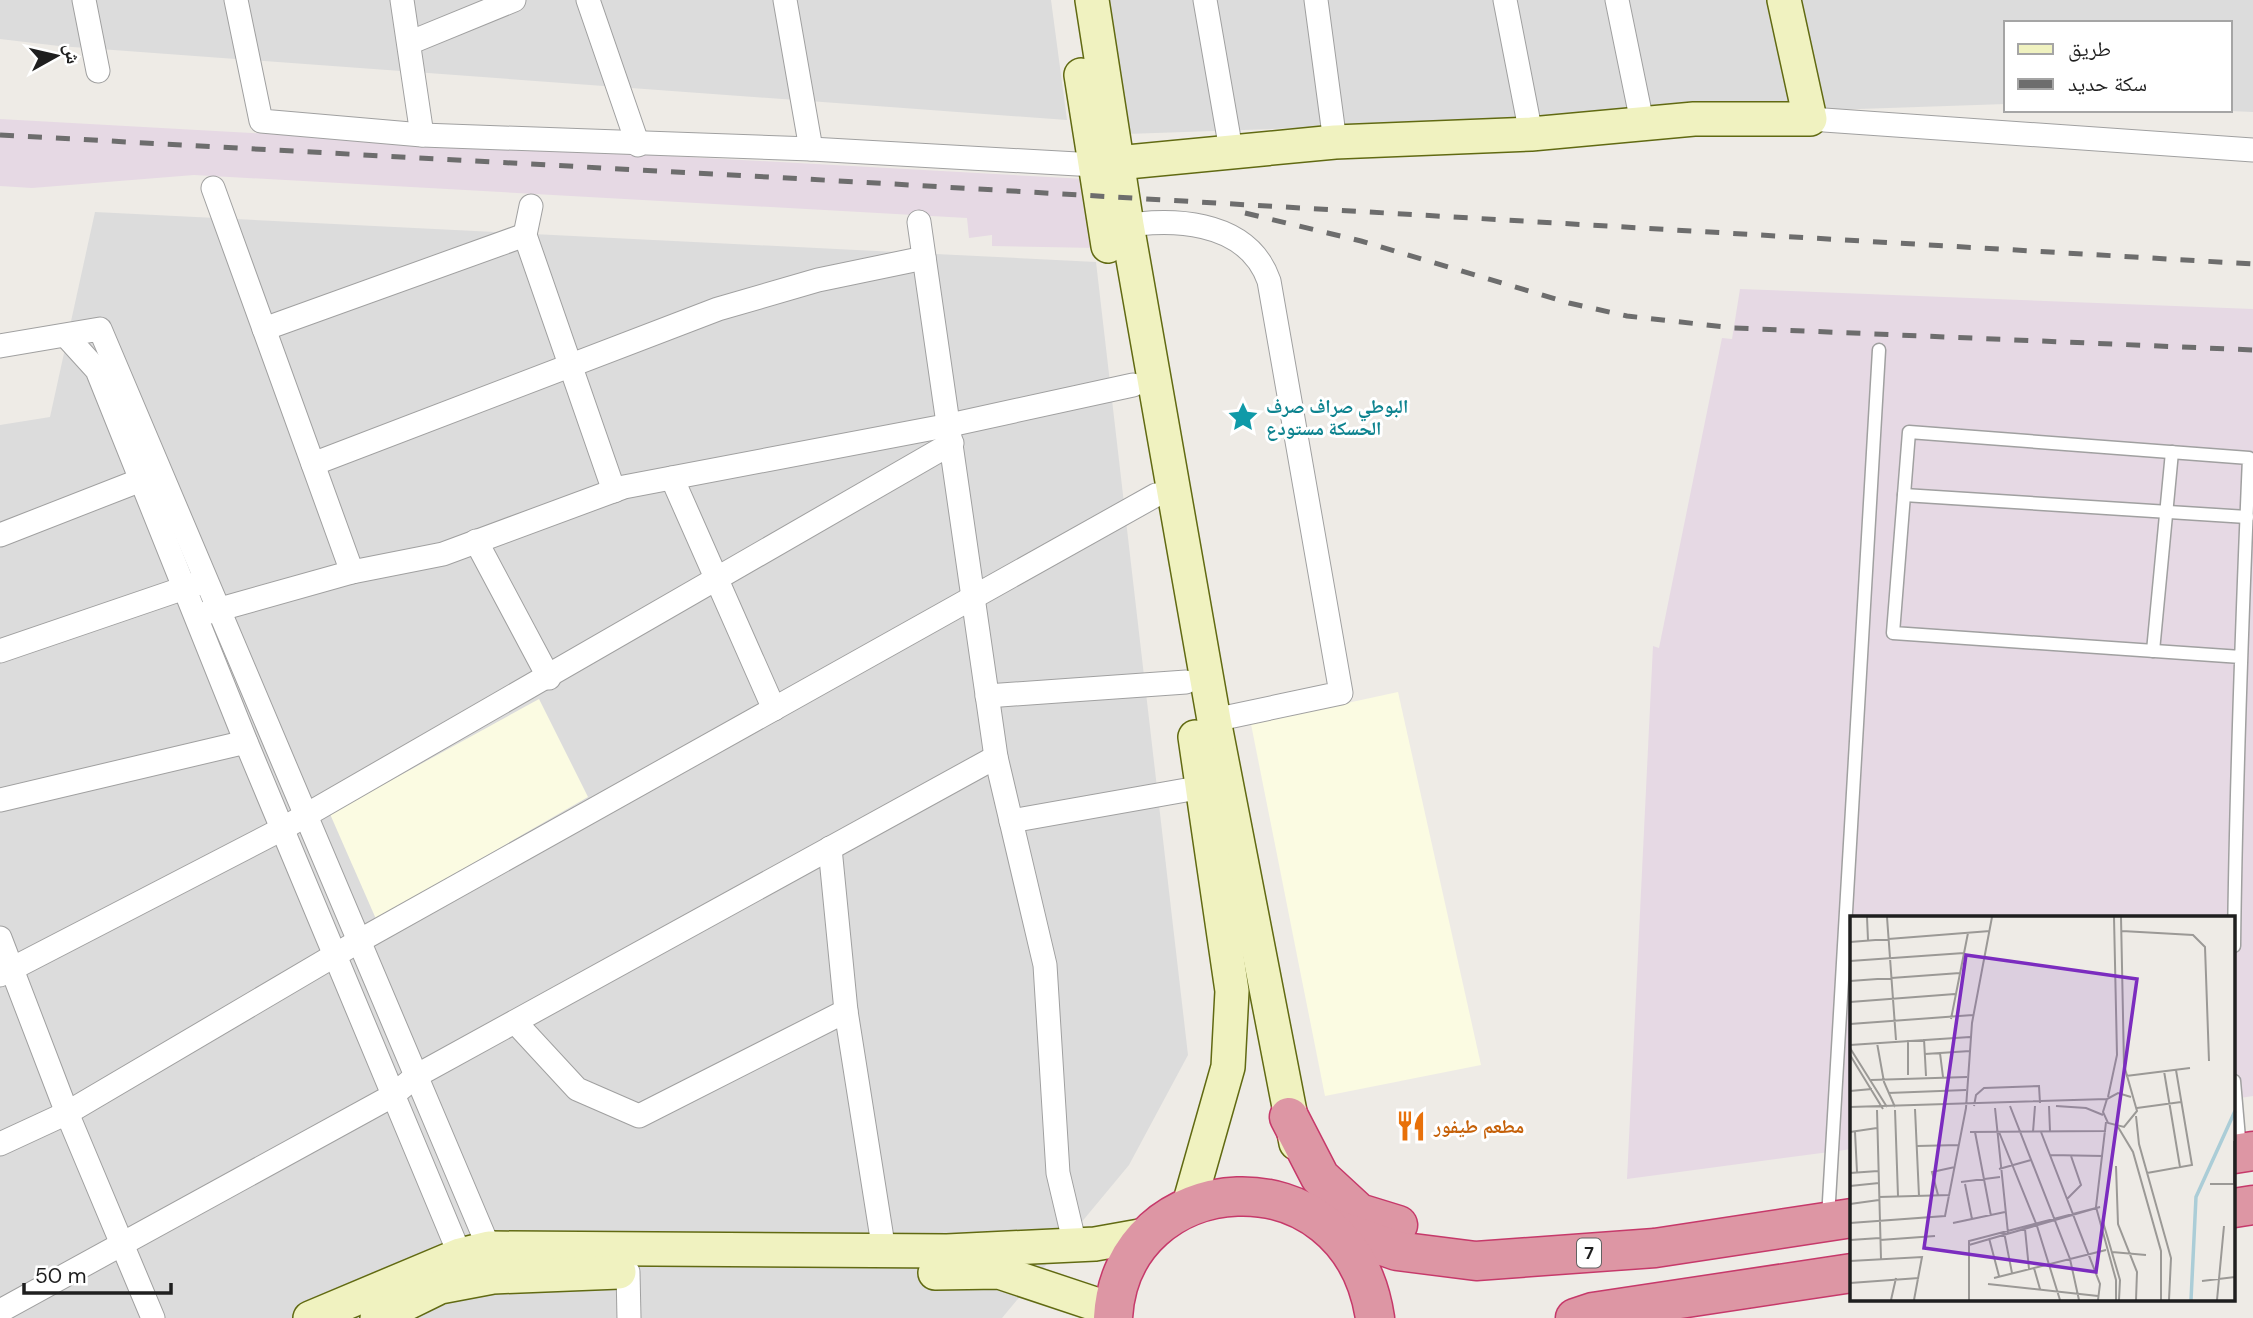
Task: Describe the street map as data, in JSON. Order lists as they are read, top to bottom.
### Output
{
  "streets": {
    "highway": ["7"]
  },
  "places": {
    "place": ["البوطي صراف صرف الحسكة مستودع"],
    "restaurant": ["مطعم طيفور"]
  },
  "legend": ["طريق", "سكة حديد"],
  "scale_bar": "50 m",
  "north": "right"
}
